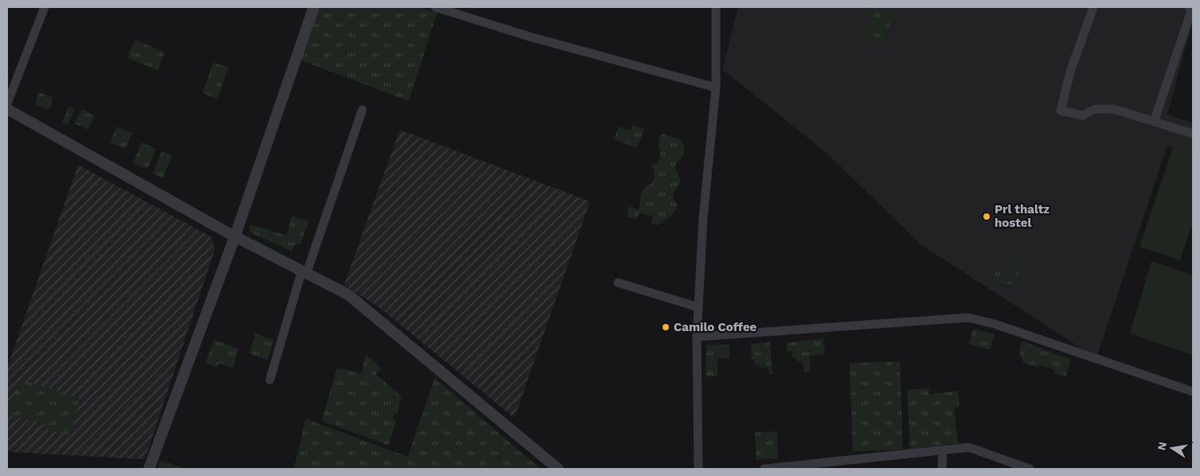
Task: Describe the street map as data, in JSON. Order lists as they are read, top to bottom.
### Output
{
  "places": ["Prl thaltz hostel", "Camilo Coffee"],
  "north": "left"
}
